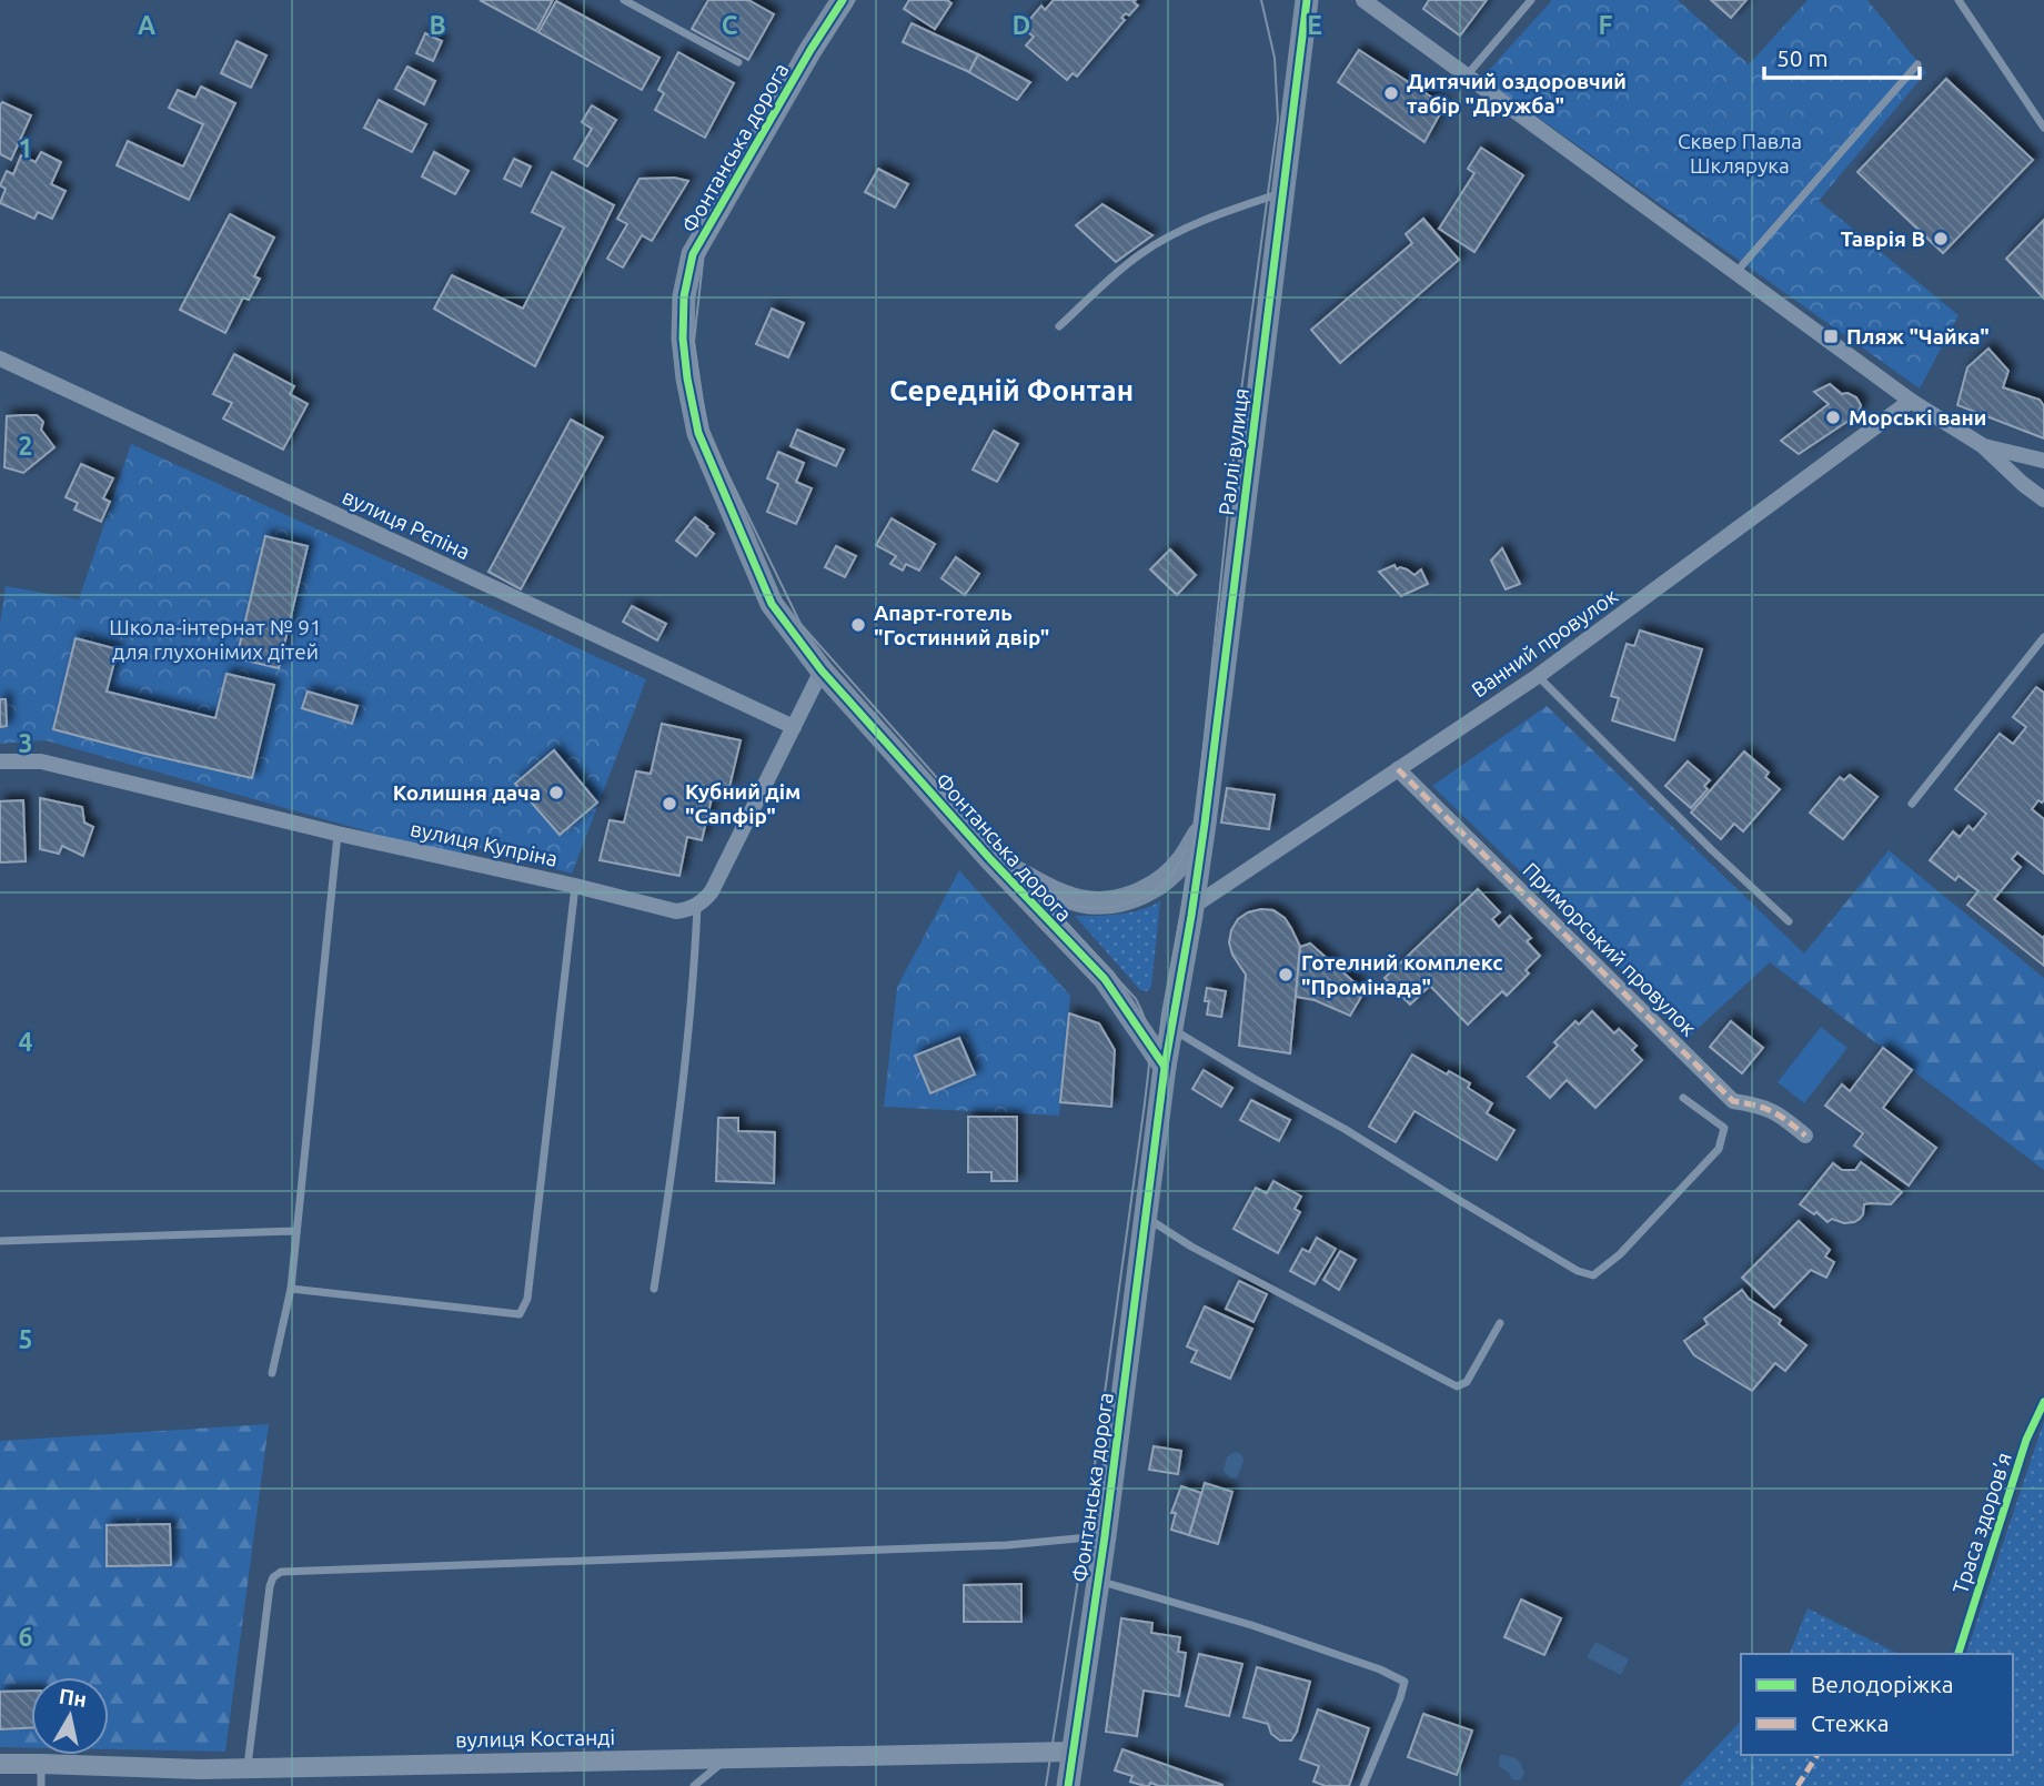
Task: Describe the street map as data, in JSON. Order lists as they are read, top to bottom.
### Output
{
  "streets": {
    "main road": ["Фонтанська дорога", "Раллі вулиця"],
    "street": [
      "вулиця Рєпіна",
      "Ванний провулок",
      "вулиця Купріна",
      "Приморський провулок",
      "вулиця Костанді"
    ],
    "cycle path": ["Траса здоров’я"]
  },
  "crossings": [
    ["Фонтанська дорога", "Раллі вулиця"],
    ["Фонтанська дорога", "вулиця Костанді"],
    ["Раллі вулиця", "Ванний провулок"],
    ["Ванний провулок", "Приморський провулок"]
  ],
  "districts": ["Середній Фонтан"],
  "parks": ["Сквер Павла Шклярука", "Школа-інтернат № 91 для глухонімих дітей"],
  "places": {
    "other": [
      "Дитячий оздоровчий табір \"Дружба\"",
      "Таврія В",
      "Морські вани",
      "Апарт-готель \"Гостинний двір\"",
      "Колишня дача",
      "Кубний дім \"Сапфір\"",
      "Готелний комплекс \"Промінада\""
    ],
    "transit": ["Пляж \"Чайка\""]
  },
  "legend": ["Велодоріжка", "Стежка"],
  "scale_bar": "50 m",
  "north": "top",
  "grid": {
    "columns": [
      "A",
      "B",
      "C",
      "D",
      "E",
      "F"
    ],
    "rows": [
      "1",
      "2",
      "3",
      "4",
      "5",
      "6"
    ]
  }
}
